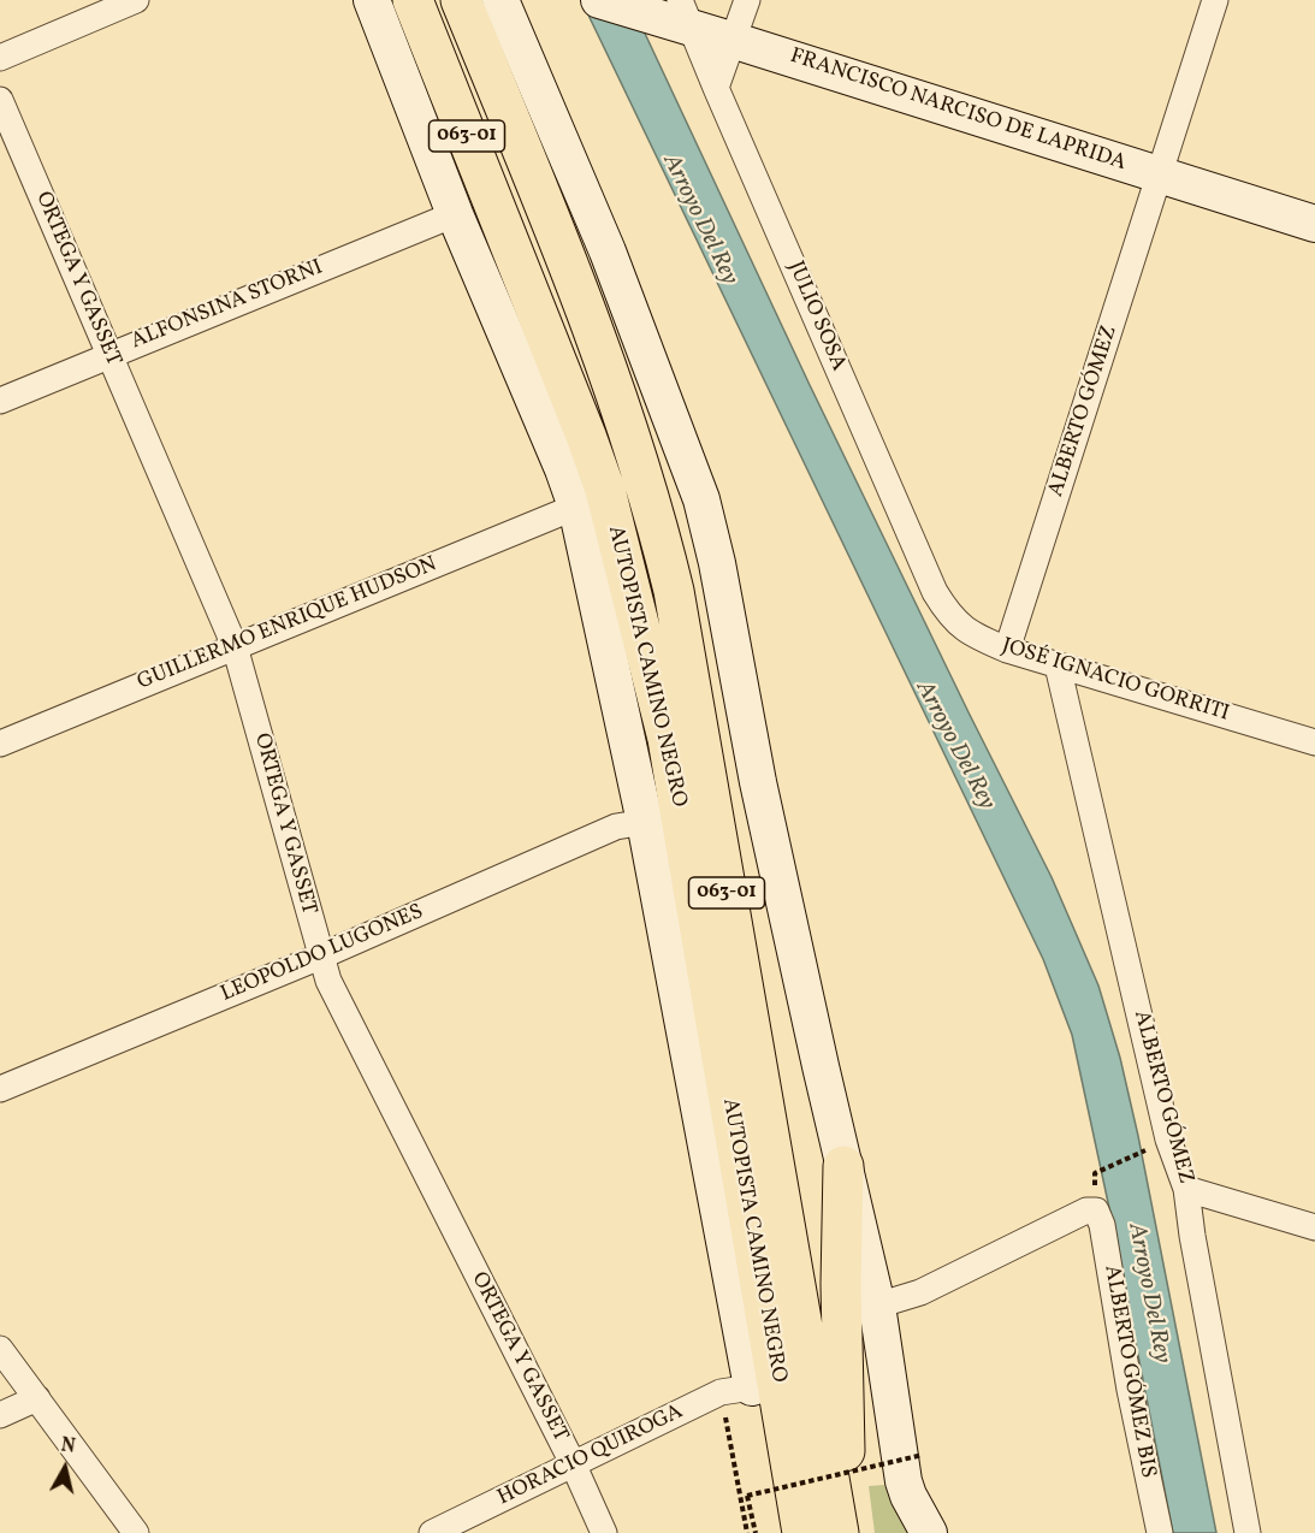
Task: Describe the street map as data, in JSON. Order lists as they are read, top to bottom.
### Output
{
  "streets": {
    "highway": ["063-01", "AUTOPISTA CAMINO NEGRO"],
    "street": [
      "FRANCISCO NARCISO DE LAPRIDA",
      "ORTEGA Y GASSET",
      "ALFONSINA STORNI",
      "JULIO SOSA",
      "ALBERTO GÓMEZ",
      "GUILLERMO ENRIQUE HUDSON",
      "JOSÉ IGNACIO GORRITI",
      "LEOPOLDO LUGONES",
      "ALBERTO GÓMEZ BIS",
      "HORACIO QUIROGA"
    ]
  },
  "crossings": [
    ["FRANCISCO NARCISO DE LAPRIDA", "JULIO SOSA"],
    ["FRANCISCO NARCISO DE LAPRIDA", "ALBERTO GÓMEZ"],
    ["ORTEGA Y GASSET", "ALFONSINA STORNI"],
    ["ORTEGA Y GASSET", "GUILLERMO ENRIQUE HUDSON"],
    ["ORTEGA Y GASSET", "LEOPOLDO LUGONES"],
    ["ORTEGA Y GASSET", "HORACIO QUIROGA"],
    ["JULIO SOSA", "JOSÉ IGNACIO GORRITI"],
    ["ALBERTO GÓMEZ", "JOSÉ IGNACIO GORRITI"]
  ],
  "water": ["Arroyo Del Rey"],
  "north": "top"
}
